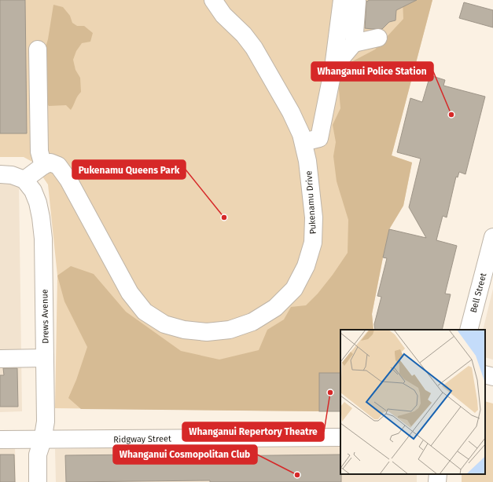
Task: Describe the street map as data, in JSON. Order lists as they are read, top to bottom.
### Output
{
  "streets": {
    "street": [
      "Pukenamu Drive",
      "Bell Street",
      "Drews Avenue",
      "Ridgway Street"
    ]
  },
  "crossings": [
    ["Drews Avenue", "Ridgway Street"]
  ],
  "places": [
    "Whanganui Police Station",
    "Pukenamu Queens Park",
    "Whanganui Repertory Theatre",
    "Whanganui Cosmopolitan Club"
  ]
}
